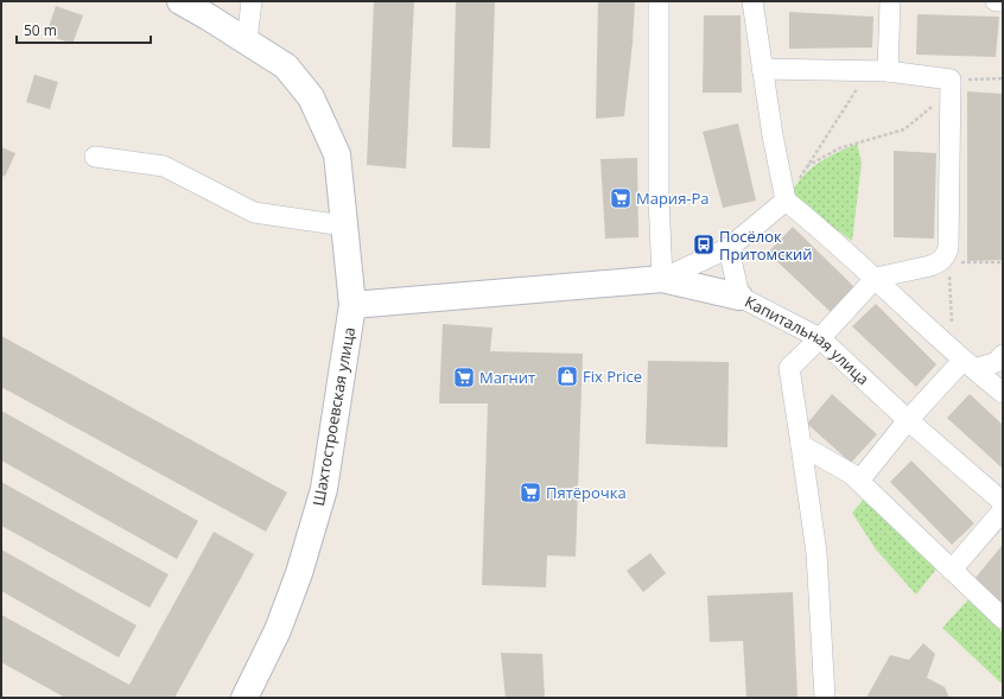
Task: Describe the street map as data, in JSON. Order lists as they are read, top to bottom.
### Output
{
  "streets": {
    "main road": ["Шахтостроевская улица"],
    "street": ["Капитальная улица"]
  },
  "places": {
    "supermarket": ["Мария-Ра", "Магнит", "Пятёрочка"],
    "bus stop": ["Посёлок Притомский"],
    "shop": ["Fix Price"]
  },
  "scale_bar": "50 m"
}
